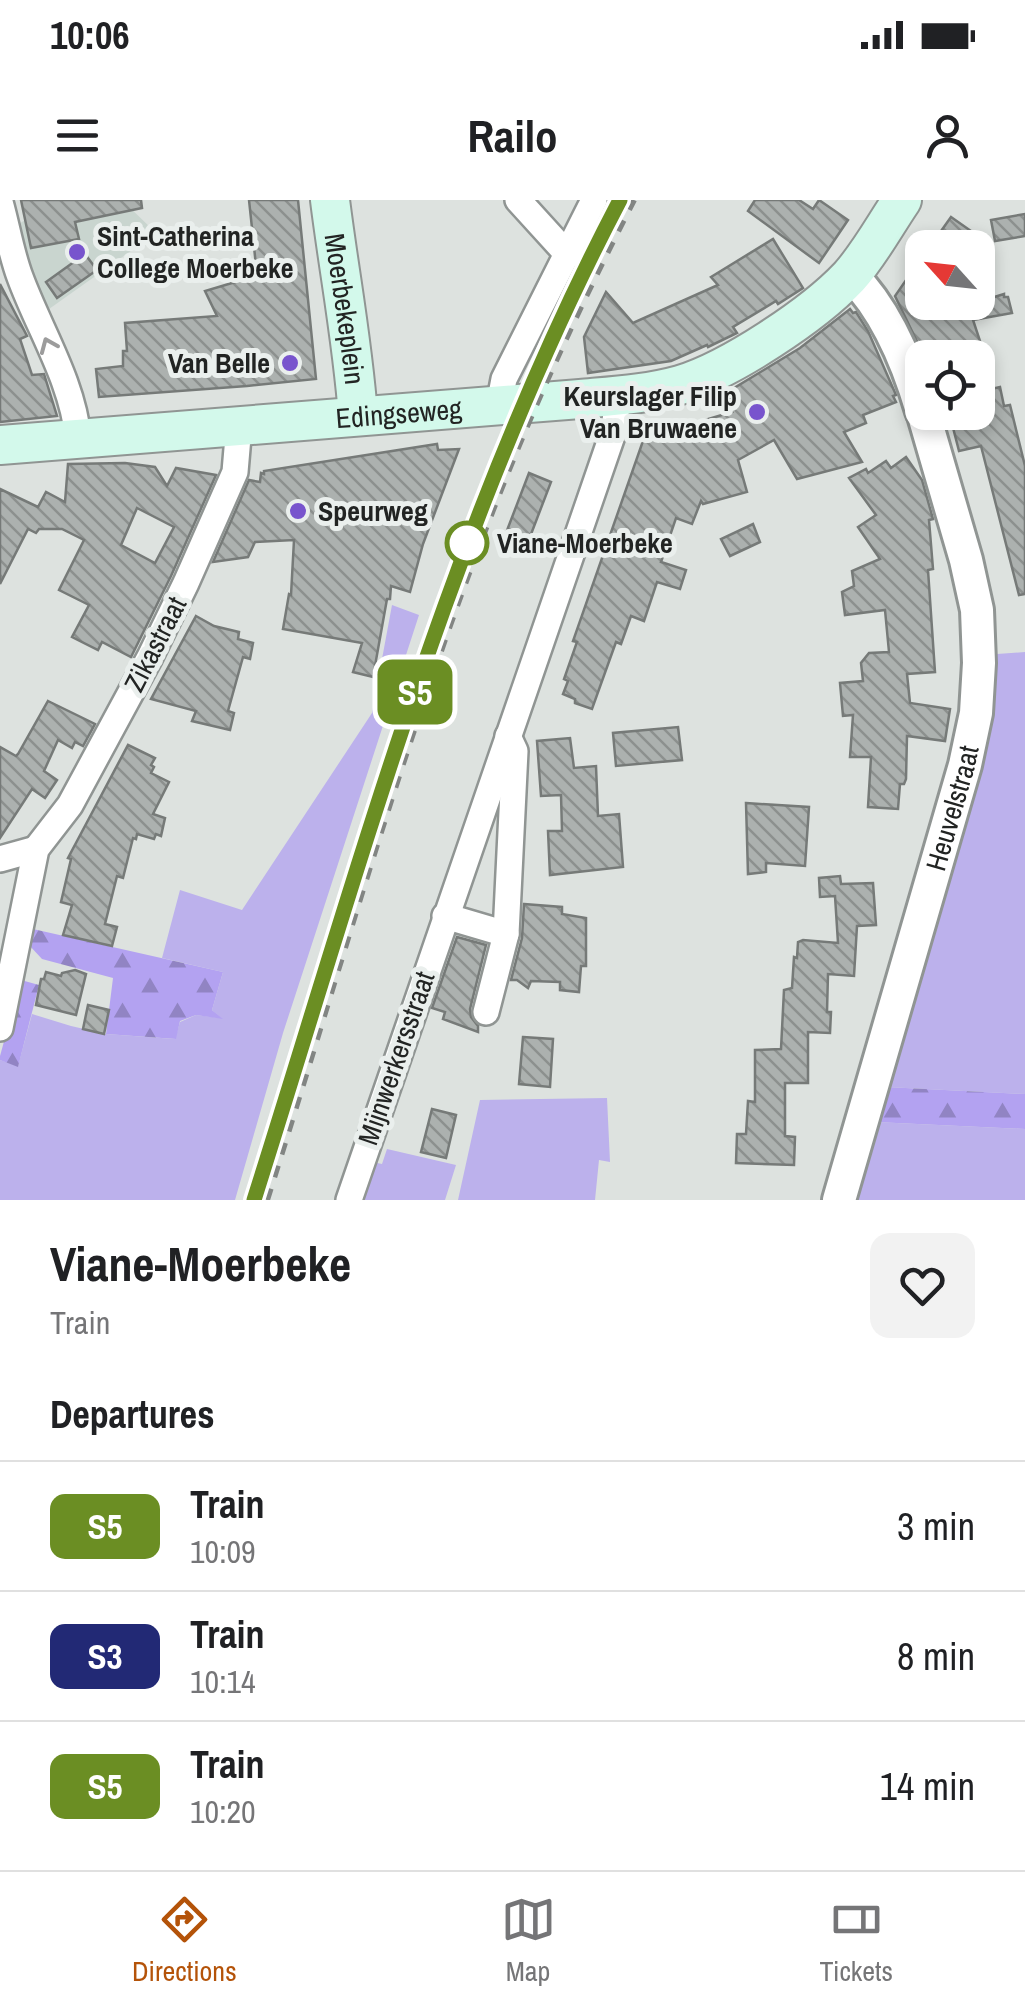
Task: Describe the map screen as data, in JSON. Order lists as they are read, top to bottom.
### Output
{
  "streets": {
    "main road": ["Moerbekeplein", "Edingseweg"],
    "street": ["Zikastraat", "Heuvelstraat", "Mijnwerkersstraat"]
  },
  "crossings": [
    ["Moerbekeplein", "Edingseweg"],
    ["Edingseweg", "Zikastraat"],
    ["Edingseweg", "Heuvelstraat"],
    ["Edingseweg", "Mijnwerkersstraat"]
  ],
  "places": [
    "Sint-Catherina College Moerbeke",
    "Van Belle",
    "Keurslager Filip Van Bruwaene",
    "Speurweg",
    "Viane-Moerbeke"
  ],
  "north": "top left",
  "page": {
    "status": "10:06",
    "header": "Railo",
    "on_map": "S5",
    "heading": [
      ["Viane-Moerbeke", "Train"],
      "Departures"
    ],
    "list": [
      {
        "mark": "S5",
        "name": "Train",
        "note": "10:09",
        "value": "3 min"
      },
      {
        "mark": "S3",
        "name": "Train",
        "note": "10:14",
        "value": "8 min"
      },
      {
        "mark": "S5",
        "name": "Train",
        "note": "10:20",
        "value": "14 min"
      }
    ],
    "tabs": ["Directions", "Map", "Tickets"]
  }
}
